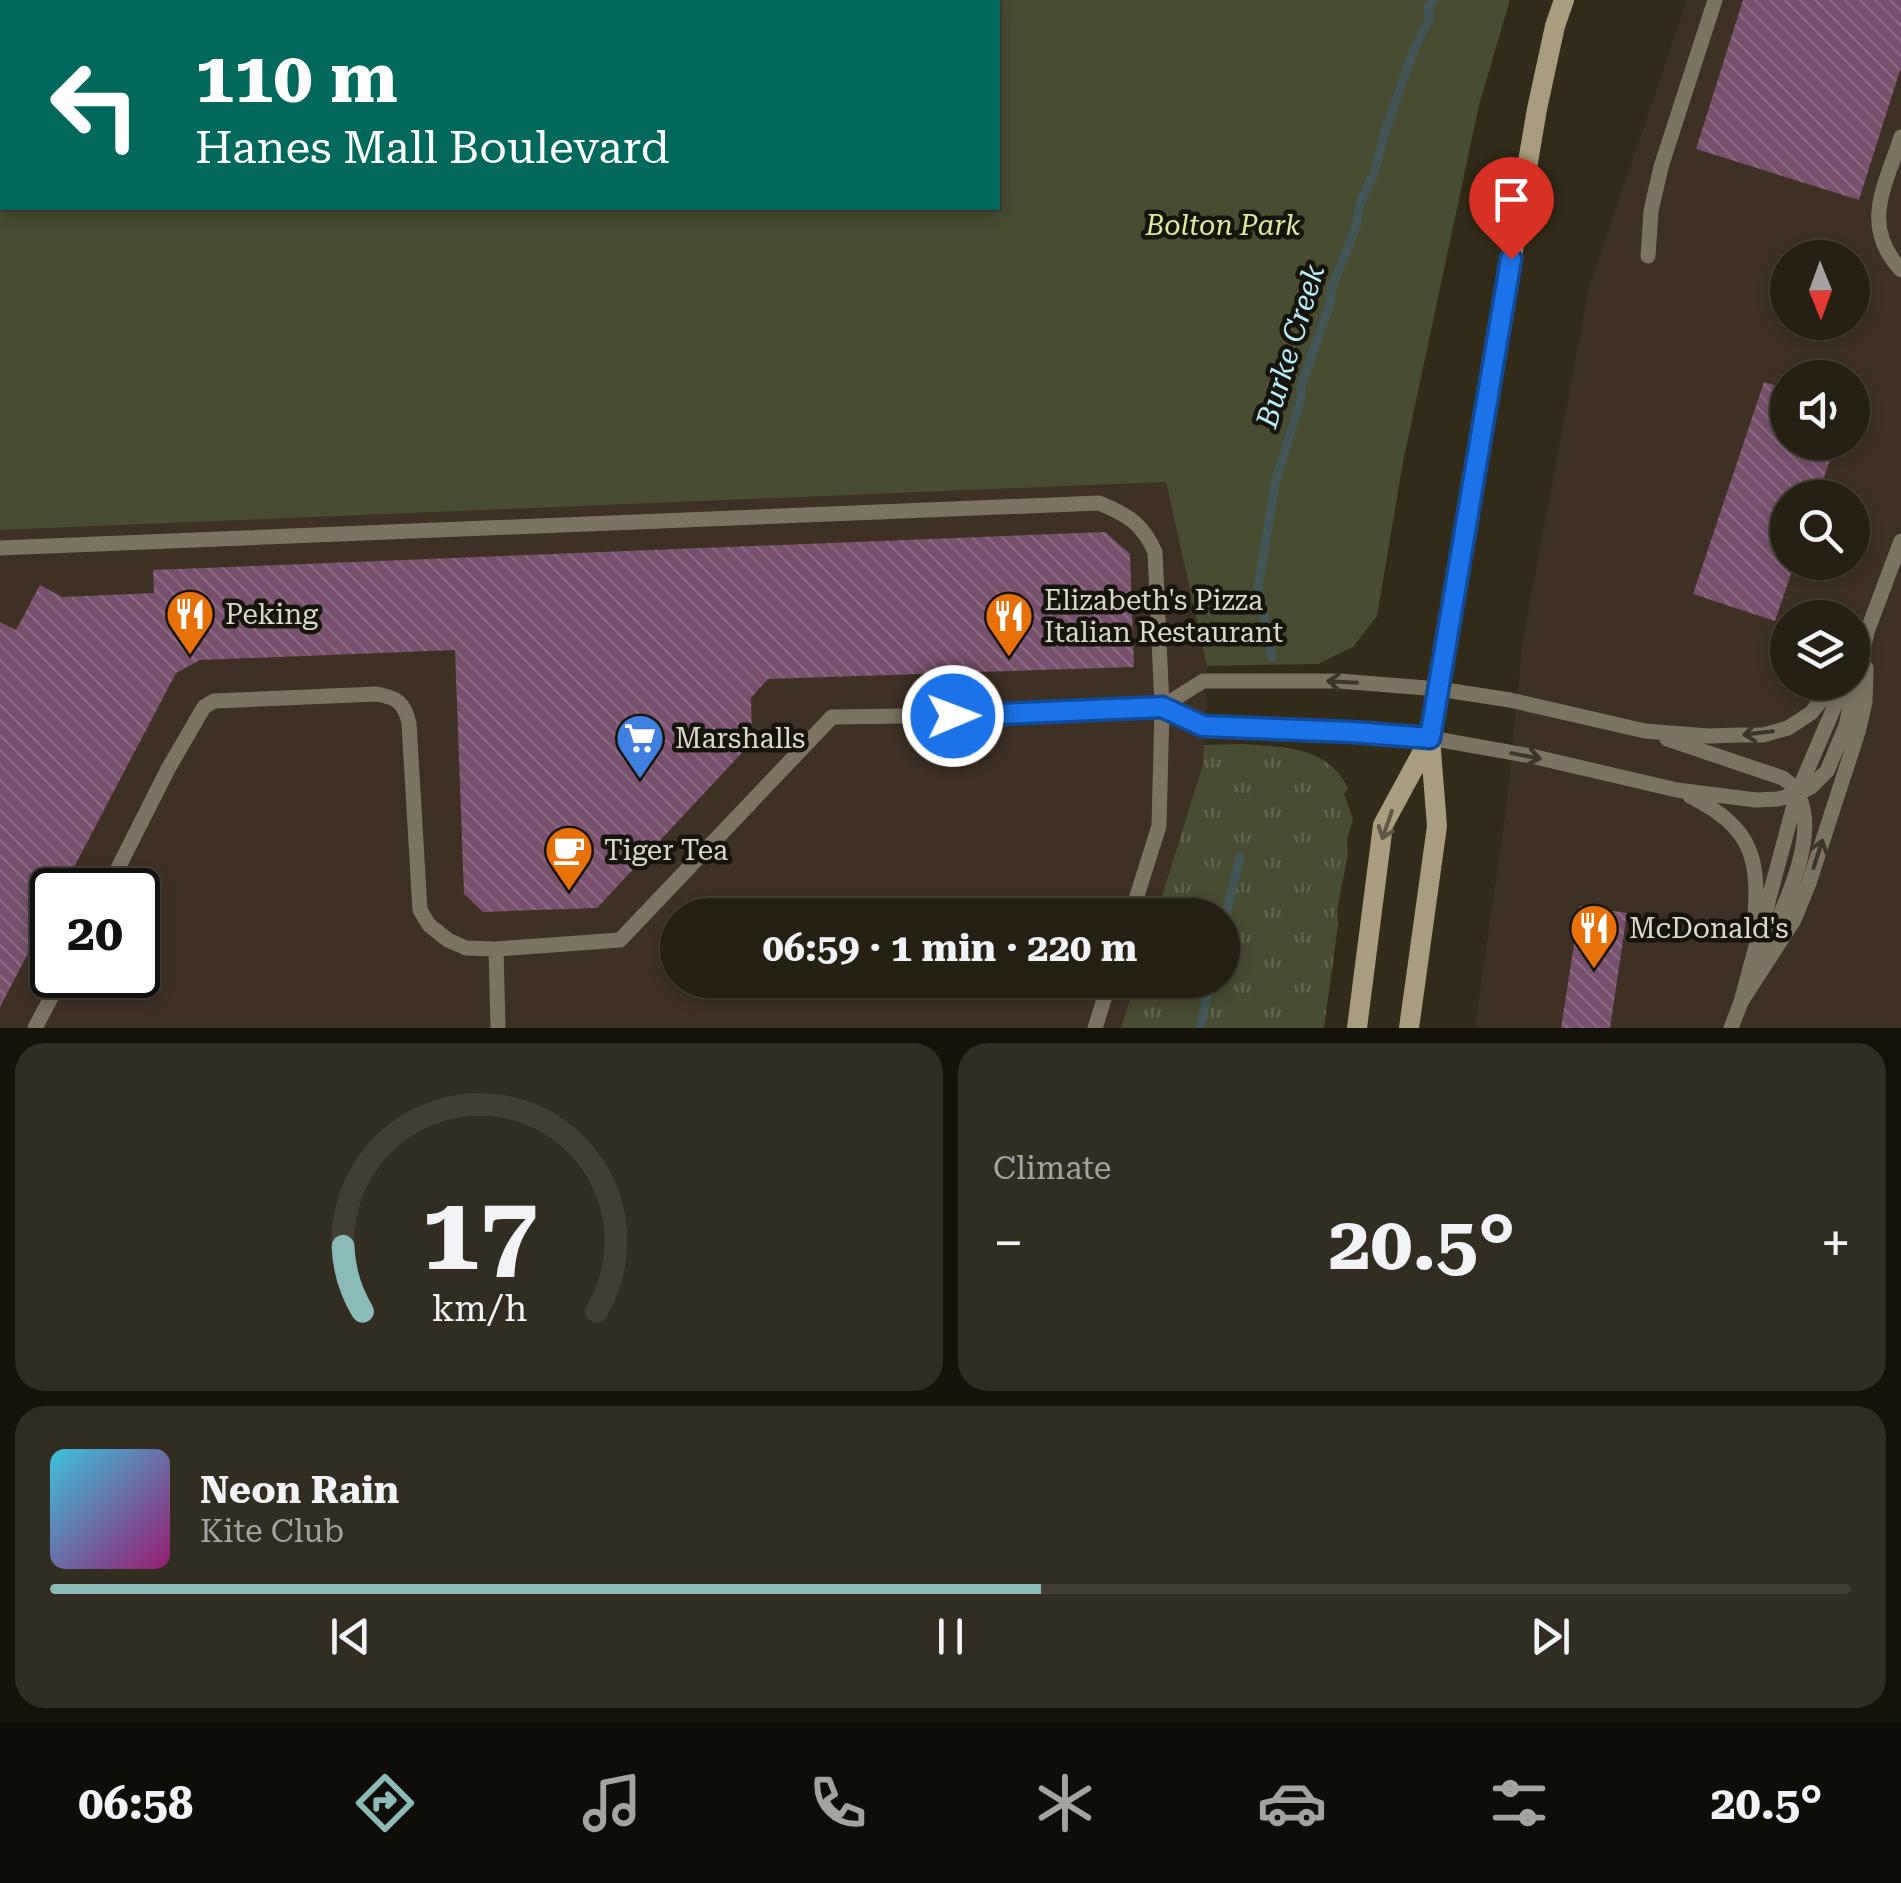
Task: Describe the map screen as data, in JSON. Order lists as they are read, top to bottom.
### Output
{
  "water": ["Burke Creek"],
  "parks": ["Bolton Park"],
  "places": {
    "restaurant": ["Peking", "Elizabeth's Pizza Italian Restaurant", "McDonald's"],
    "supermarket": ["Marshalls"],
    "cafe": ["Tiger Tea"]
  },
  "north": "bottom",
  "page": {
    "turn": ["110 m", "Hanes Mall Boulevard"],
    "limit": "20",
    "trip": "06:59 · 1 min · 220 m",
    "tile": "Climate",
    "heat": ["−", "20.5°", "+"],
    "song": ["Neon Rain", "Kite Club"],
    "tabs": ["06:58", "20.5°"],
    "gauge": ["17", "km/h"]
  }
}
